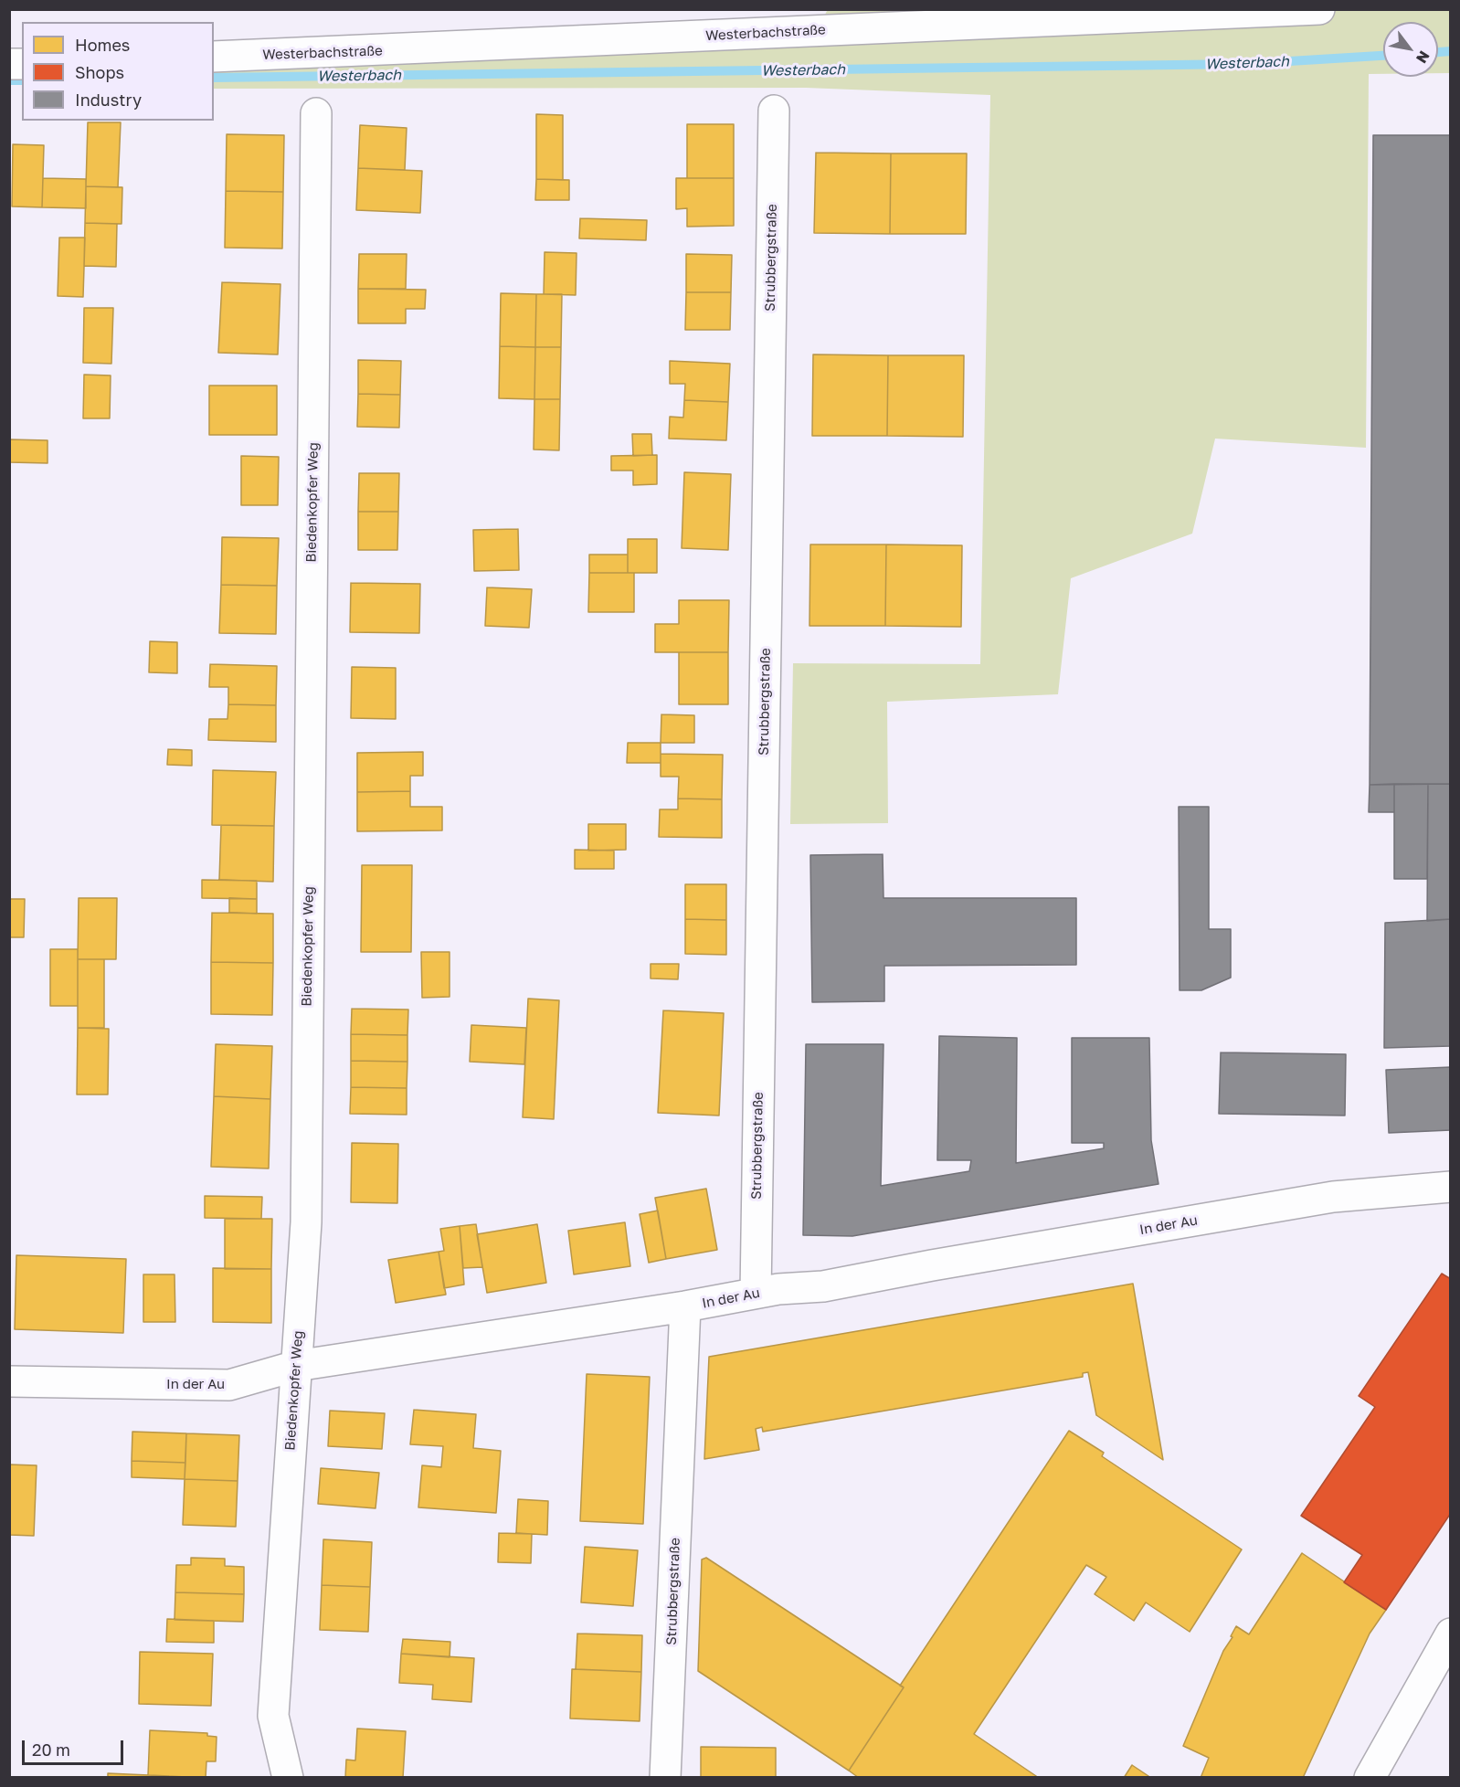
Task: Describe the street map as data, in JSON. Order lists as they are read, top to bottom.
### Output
{
  "streets": {
    "street": [
      "Westerbachstraße",
      "Strubbergstraße",
      "Biedenkopfer Weg",
      "In der Au"
    ]
  },
  "crossings": [
    ["Strubbergstraße", "In der Au"],
    ["Biedenkopfer Weg", "In der Au"]
  ],
  "water": ["Westerbach"],
  "legend": ["Homes", "Shops", "Industry"],
  "scale_bar": "20 m",
  "north": "bottom right"
}
